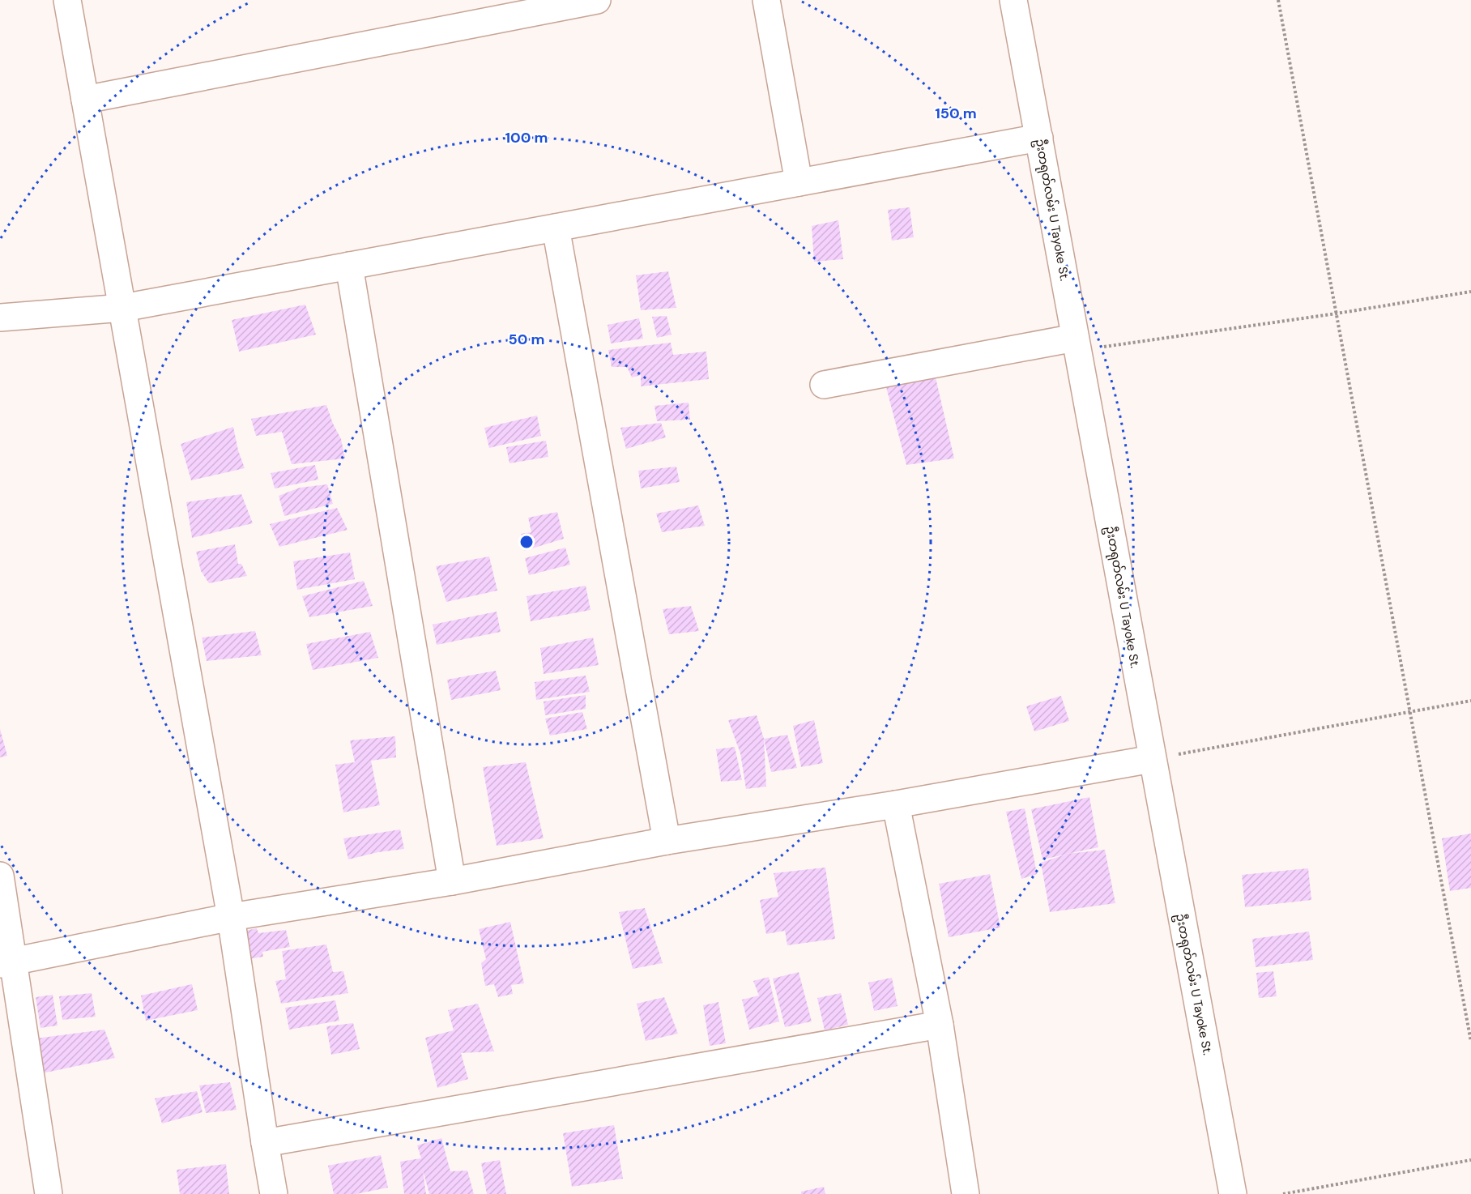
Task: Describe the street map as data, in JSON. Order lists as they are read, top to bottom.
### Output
{
  "streets": {
    "street": ["ဦးတရုတ်လမ်း U Tayoke St."]
  },
  "rings": ["150 m", "100 m", "50 m"]
}
